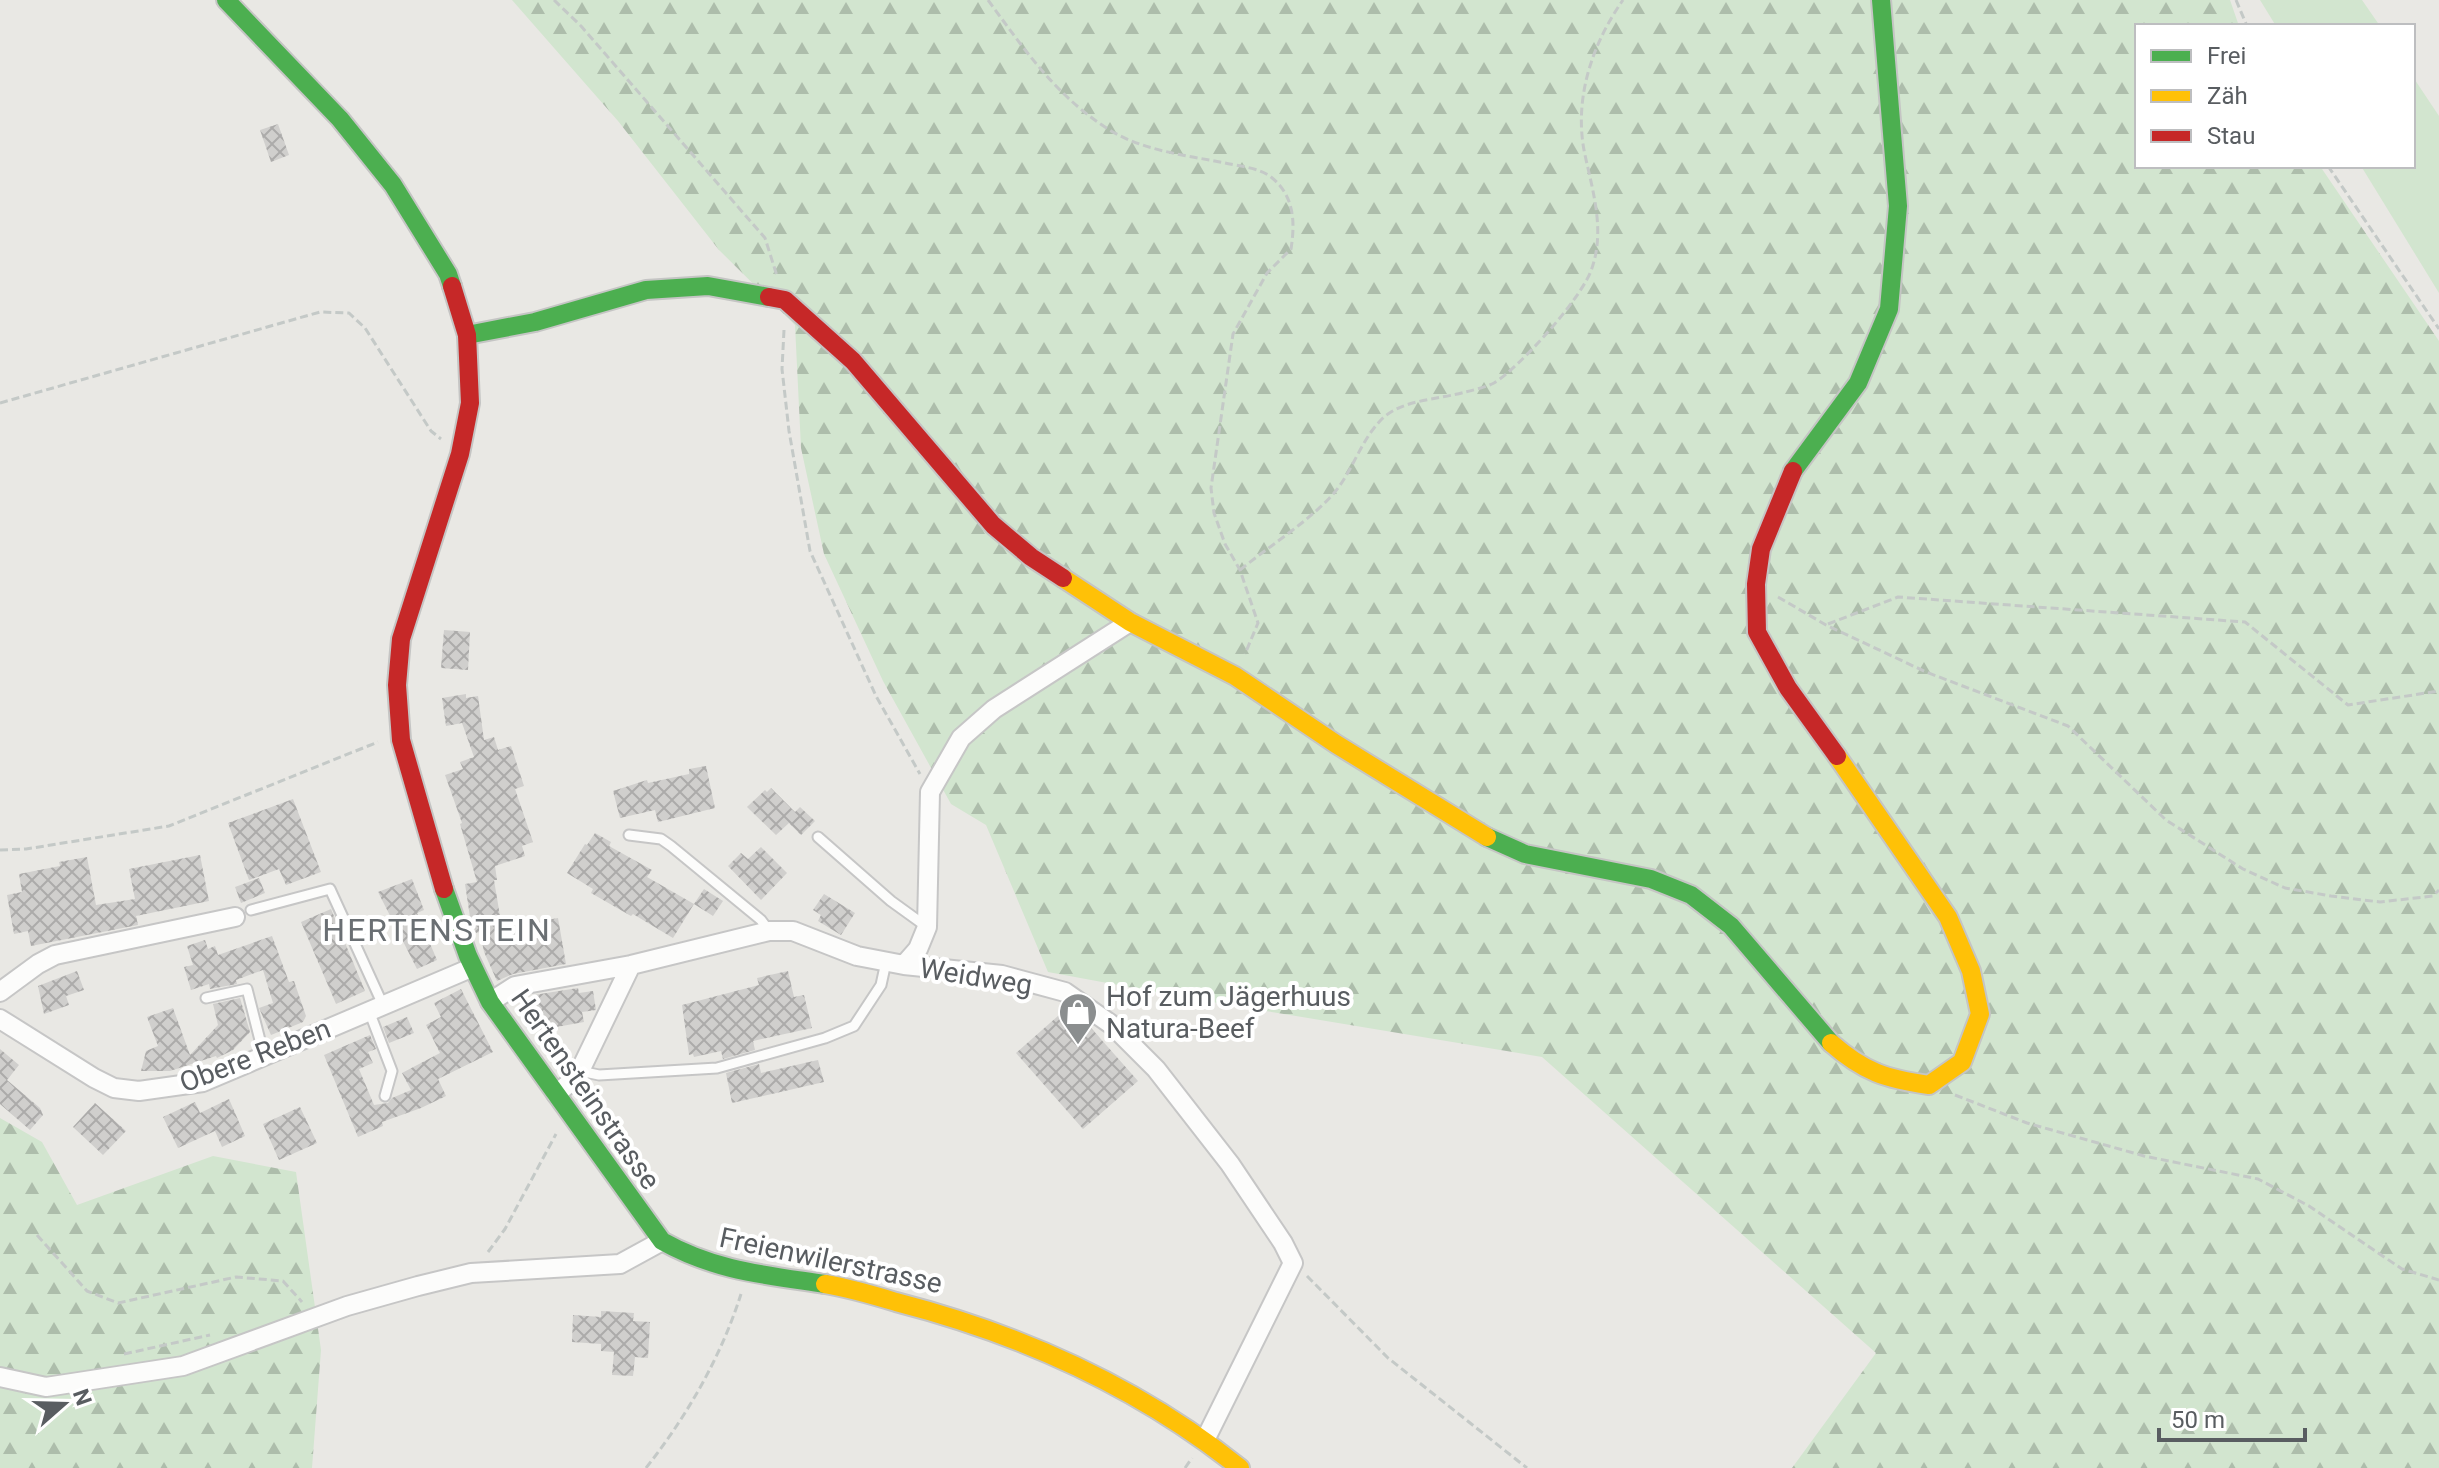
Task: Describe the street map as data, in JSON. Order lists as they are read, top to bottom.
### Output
{
  "streets": {
    "street": [
      "Weidweg",
      "Obere Reben",
      "Hertensteinstrasse",
      "Freienwilerstrasse"
    ]
  },
  "crossings": [
    ["Weidweg", "Hertensteinstrasse"],
    ["Obere Reben", "Hertensteinstrasse"],
    ["Hertensteinstrasse", "Freienwilerstrasse"]
  ],
  "districts": ["HERTENSTEIN"],
  "places": {
    "shop": ["Hof zum Jägerhuus Natura-Beef"]
  },
  "legend": ["Frei", "Zäh", "Stau"],
  "scale_bar": "50 m",
  "north": "right"
}
